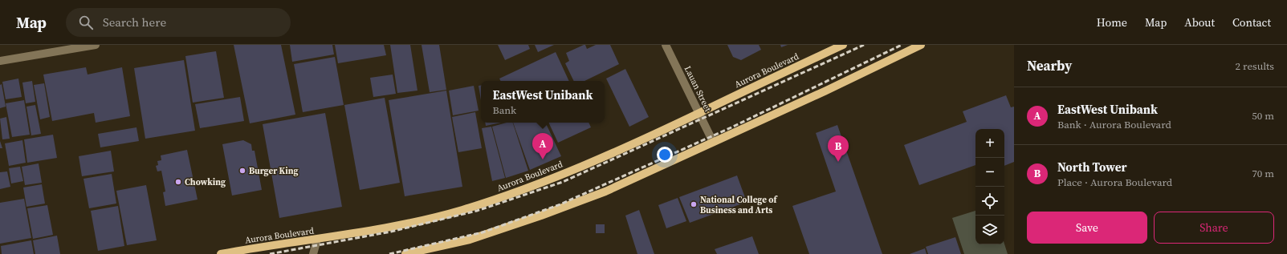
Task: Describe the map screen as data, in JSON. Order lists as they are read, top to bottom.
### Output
{
  "streets": {
    "main road": ["Aurora Boulevard"],
    "street": ["Lauan Street"]
  },
  "crossings": [
    ["Aurora Boulevard", "Lauan Street"]
  ],
  "places": ["Burger King", "Chowking", "National College of Business and Arts"],
  "page": {
    "header": "Map",
    "search": "Search here",
    "nav": [
      "Home",
      "Map",
      "About",
      "Contact"
    ],
    "heading": ["Nearby", "2 results"],
    "popup": ["EastWest Unibank", "Bank"],
    "list": [
      {
        "mark": "A",
        "name": "EastWest Unibank",
        "note": "Bank · Aurora Boulevard",
        "value": "50 m"
      },
      {
        "mark": "B",
        "name": "North Tower",
        "note": "Place · Aurora Boulevard",
        "value": "70 m"
      }
    ],
    "map_buttons": ["+", "−"],
    "pins": ["A", "B"],
    "buttons": ["Save", "Share"]
  }
}
